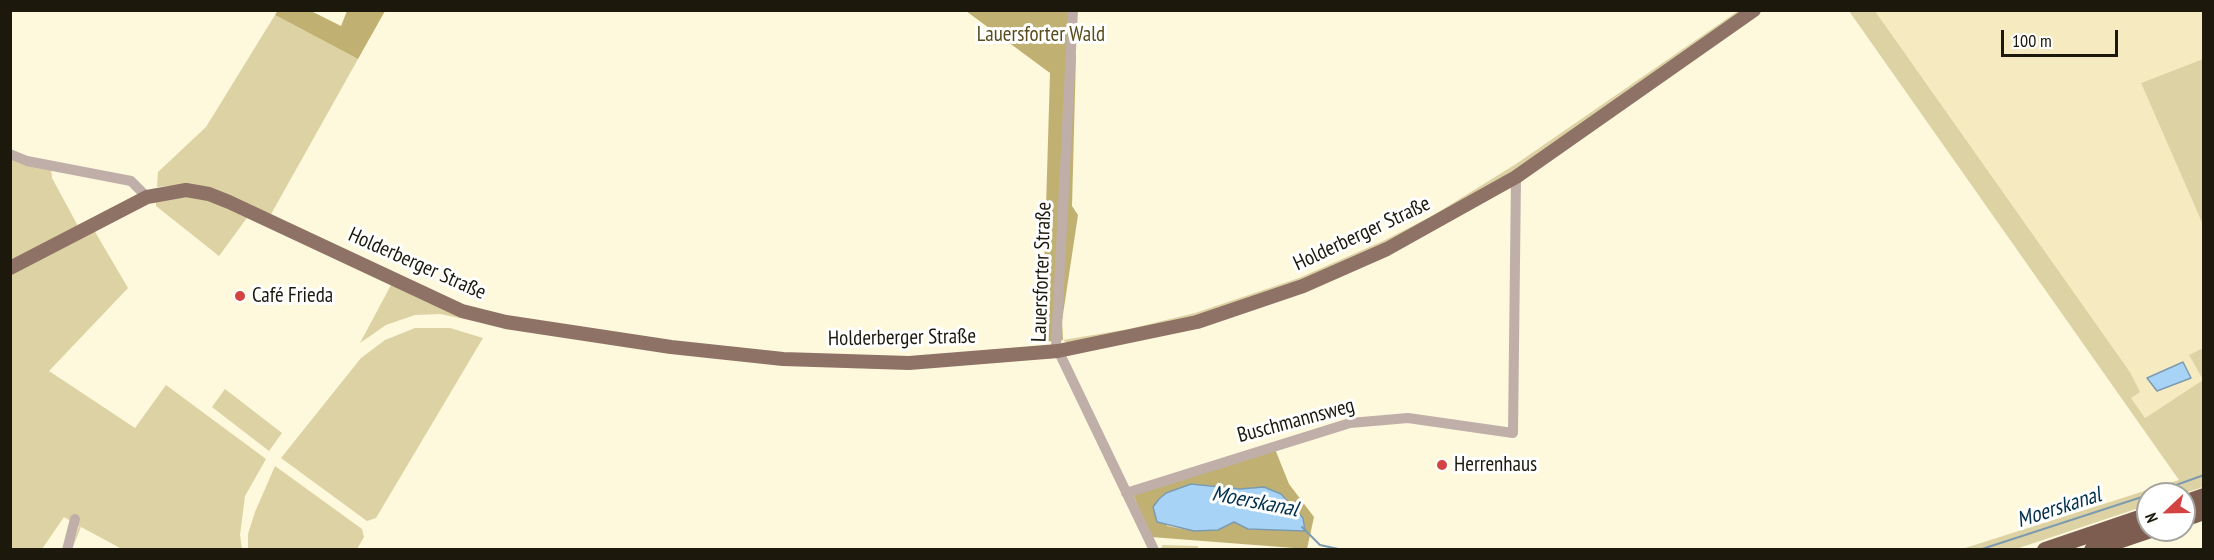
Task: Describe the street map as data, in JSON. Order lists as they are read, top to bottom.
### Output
{
  "streets": {
    "main road": ["Holderberger Straße"],
    "street": ["Lauersforter Straße", "Buschmannsweg"]
  },
  "crossings": [
    ["Holderberger Straße", "Lauersforter Straße"],
    ["Holderberger Straße", "Buschmannsweg"],
    ["Lauersforter Straße", "Buschmannsweg"]
  ],
  "water": ["Moerskanal"],
  "parks": ["Lauersforter Wald"],
  "places": ["Café Frieda", "Herrenhaus"],
  "scale_bar": "100 m",
  "north": "left"
}
